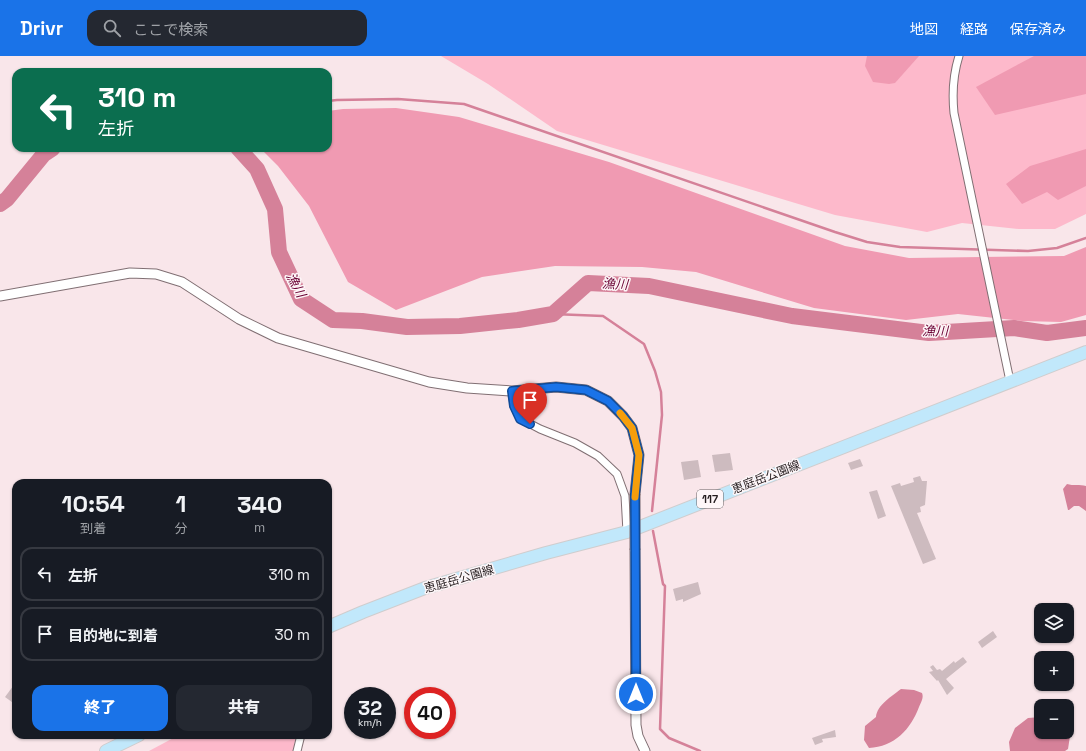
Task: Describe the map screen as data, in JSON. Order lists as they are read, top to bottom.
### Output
{
  "streets": {
    "main road": ["恵庭岳公園線", "117"]
  },
  "water": ["漁川"],
  "page": {
    "header": "Drivr",
    "search": "ここで検索",
    "nav": ["地図", "経路", "保存済み"],
    "turn": ["310 m", "左折"],
    "eta": [
      "10:54",
      "到着",
      "1",
      "分",
      "340",
      "m"
    ],
    "list": [
      {
        "name": "左折",
        "value": "310 m"
      },
      {
        "name": "目的地に到着",
        "value": "30 m"
      }
    ],
    "map_buttons": ["+", "−"],
    "buttons": ["終了", "共有"],
    "speed": "32 km/h",
    "limit": "40"
  }
}
